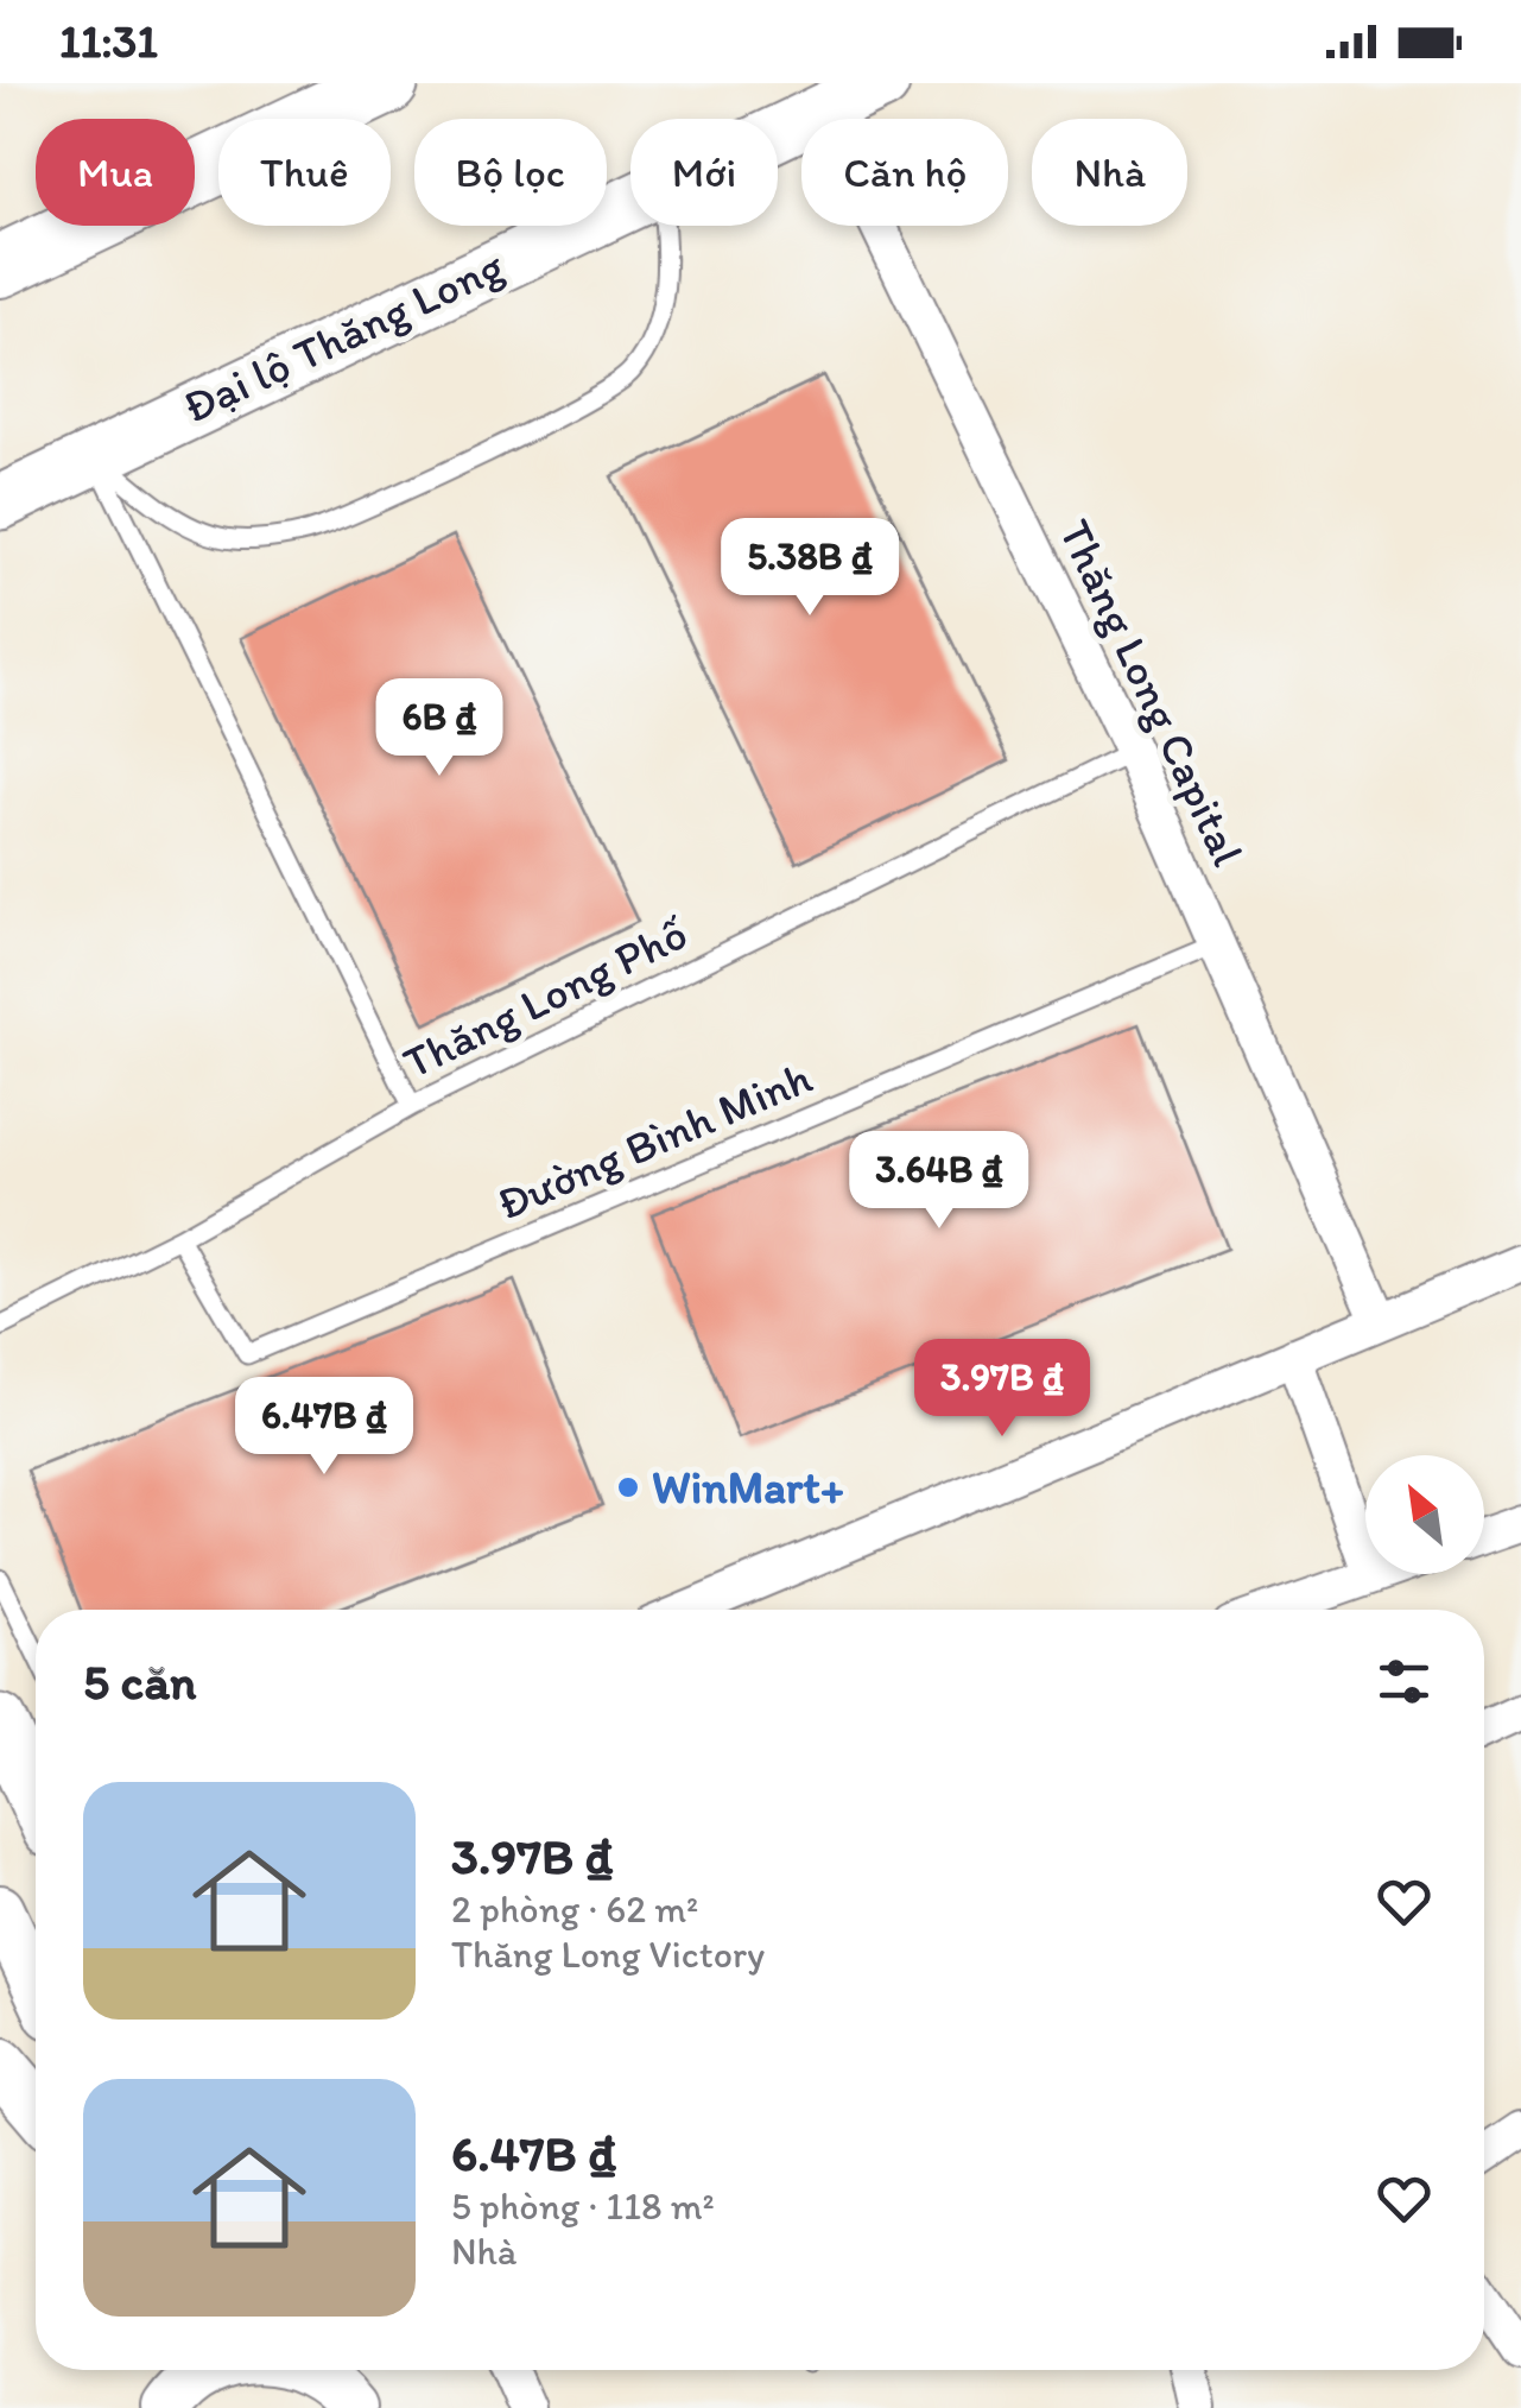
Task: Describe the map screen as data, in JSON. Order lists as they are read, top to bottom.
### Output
{
  "streets": {
    "main road": ["Đại lộ Thăng Long"],
    "street": ["Thăng Long Capital"],
    "lane": ["Thăng Long Phố", "Đường Bình Minh"]
  },
  "crossings": [
    ["Đại lộ Thăng Long", "Thăng Long Capital"],
    ["Thăng Long Capital", "Thăng Long Phố"],
    ["Thăng Long Capital", "Đường Bình Minh"],
    ["Thăng Long Phố", "Đường Bình Minh"]
  ],
  "places": ["WinMart+"],
  "north": "top left",
  "page": {
    "status": "11:31",
    "chip": [
      "Mua",
      "Thuê",
      "Bộ lọc",
      "Mới",
      "Căn hộ",
      "Nhà"
    ],
    "price": [
      "5.38B ₫",
      "6B ₫",
      "3.64B ₫",
      "3.97B ₫",
      "6.47B ₫"
    ],
    "heading": "5 căn",
    "list": [
      {
        "name": "3.97B ₫",
        "note": "2 phòng · 62 m² · Thăng Long Victory"
      },
      {
        "name": "6.47B ₫",
        "note": "5 phòng · 118 m² · Nhà"
      }
    ]
  }
}
